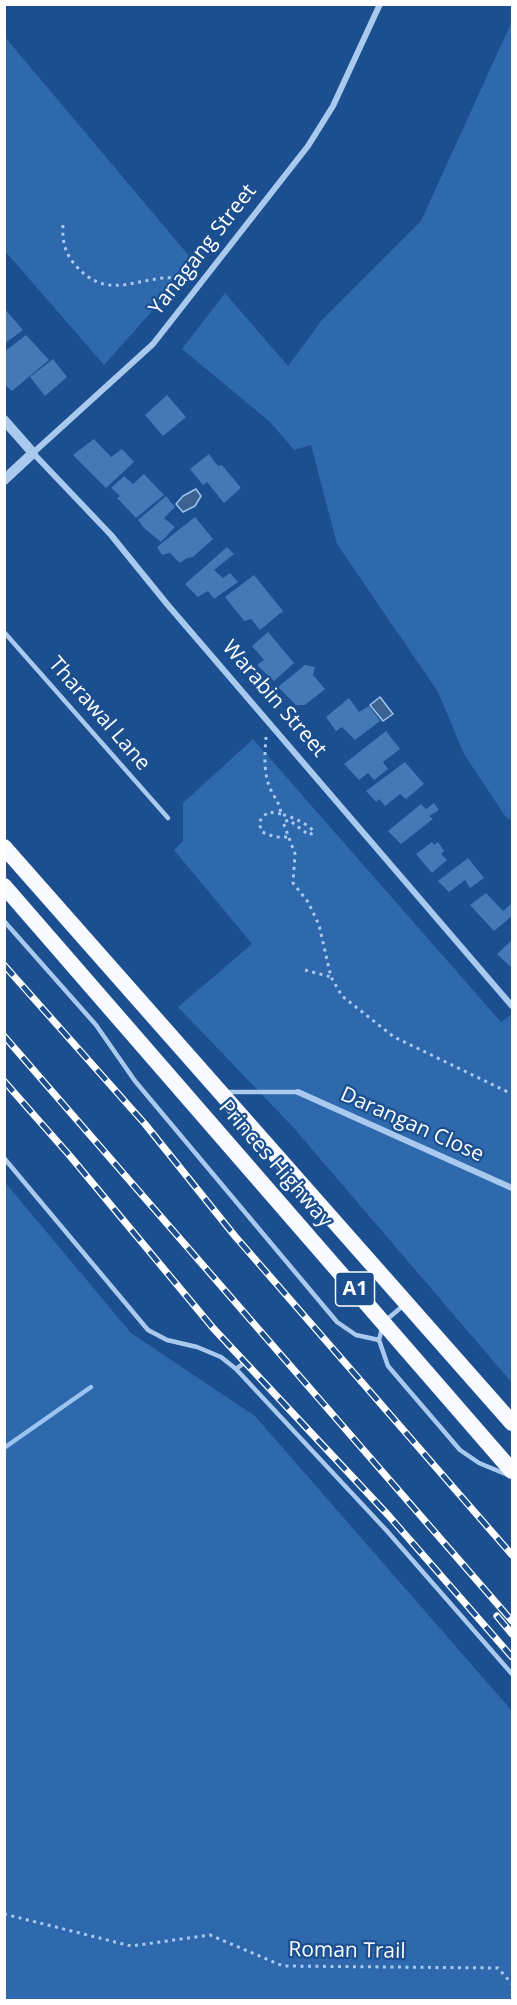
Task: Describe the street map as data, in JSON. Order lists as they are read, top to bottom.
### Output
{
  "streets": {
    "highway": ["Princes Highway", "A1"],
    "street": ["Yanagang Street", "Warabin Street", "Darangan Close"],
    "lane": ["Tharawal Lane"],
    "path": ["Roman Trail"]
  },
  "crossings": [
    ["Yanagang Street", "Warabin Street"]
  ]
}
